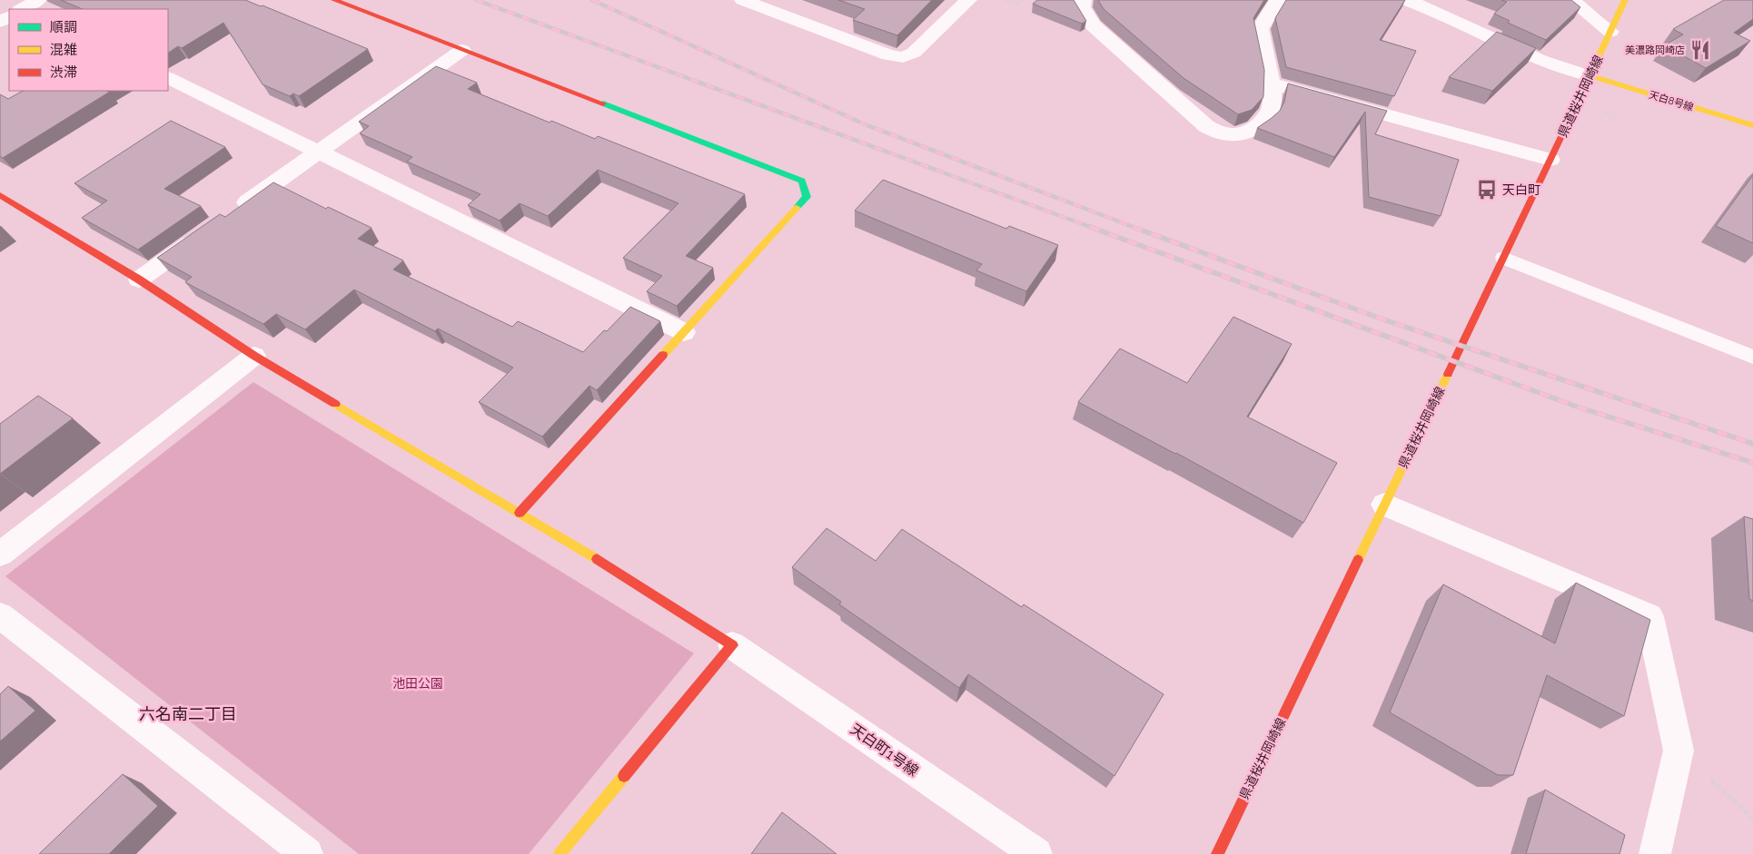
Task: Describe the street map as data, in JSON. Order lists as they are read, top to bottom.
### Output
{
  "streets": {
    "street": ["県道桜井岡崎線", "天白8号線", "天白町1号線"]
  },
  "crossings": [
    ["県道桜井岡崎線", "天白8号線"]
  ],
  "districts": ["六名南二丁目"],
  "parks": ["池田公園"],
  "places": {
    "restaurant": ["美濃路岡崎店"],
    "bus stop": ["天白町"]
  },
  "legend": ["順調", "混雑", "渋滞"]
}
